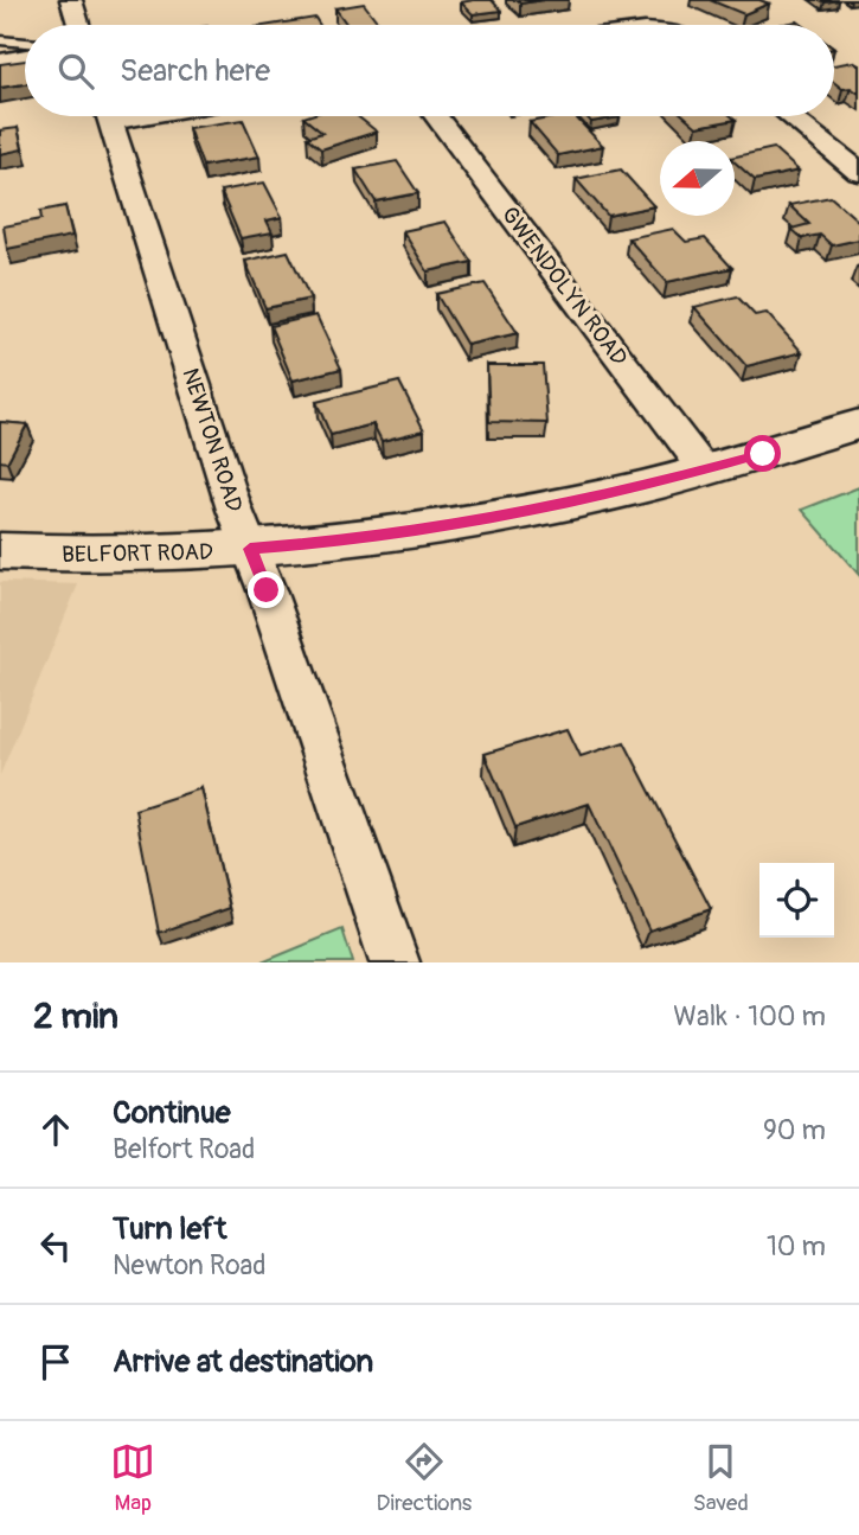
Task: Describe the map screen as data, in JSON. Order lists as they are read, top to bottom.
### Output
{
  "streets": {
    "street": ["GWENDOLYN ROAD", "NEWTON ROAD", "BELFORT ROAD"]
  },
  "crossings": [
    ["GWENDOLYN ROAD", "BELFORT ROAD"],
    ["NEWTON ROAD", "BELFORT ROAD"]
  ],
  "north": "left",
  "page": {
    "search": "Search here",
    "heading": ["2 min", "Walk · 100 m"],
    "list": [
      ["Continue", "Belfort Road", "90 m"],
      ["Turn left", "Newton Road", "10 m"],
      "Arrive at destination"
    ],
    "nav": ["Map", "Directions", "Saved"]
  }
}
